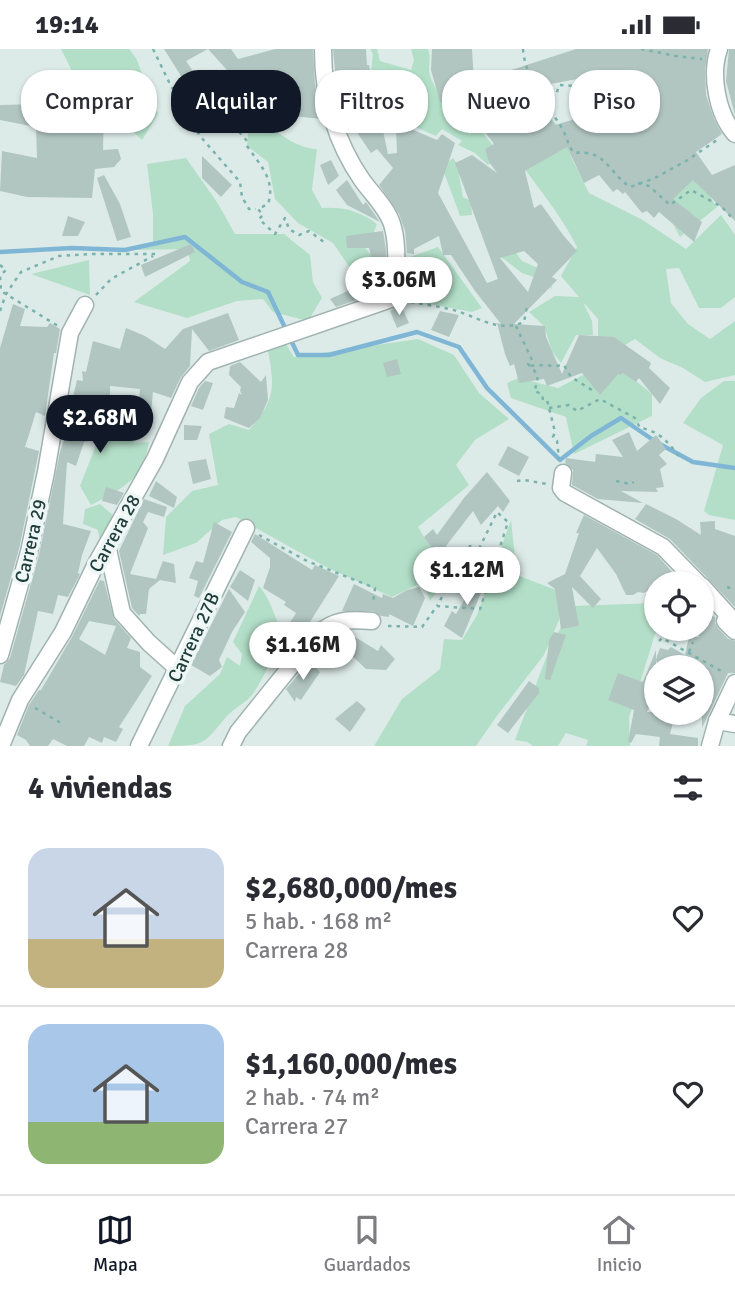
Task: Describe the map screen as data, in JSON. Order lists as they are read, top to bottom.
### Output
{
  "streets": {
    "street": ["Carrera 28", "Carrera 29", "Carrera 27B"]
  },
  "page": {
    "status": "19:14",
    "chip": [
      "Comprar",
      "Alquilar",
      "Filtros",
      "Nuevo",
      "Piso"
    ],
    "price": [
      "$3.06M",
      "$2.68M",
      "$1.12M",
      "$1.16M"
    ],
    "heading": "4 viviendas",
    "list": [
      {
        "name": "$2,680,000/mes",
        "note": "5 hab. · 168 m² · Carrera 28"
      },
      {
        "name": "$1,160,000/mes",
        "note": "2 hab. · 74 m² · Carrera 27"
      }
    ],
    "tabs": ["Mapa", "Guardados", "Inicio"]
  }
}
